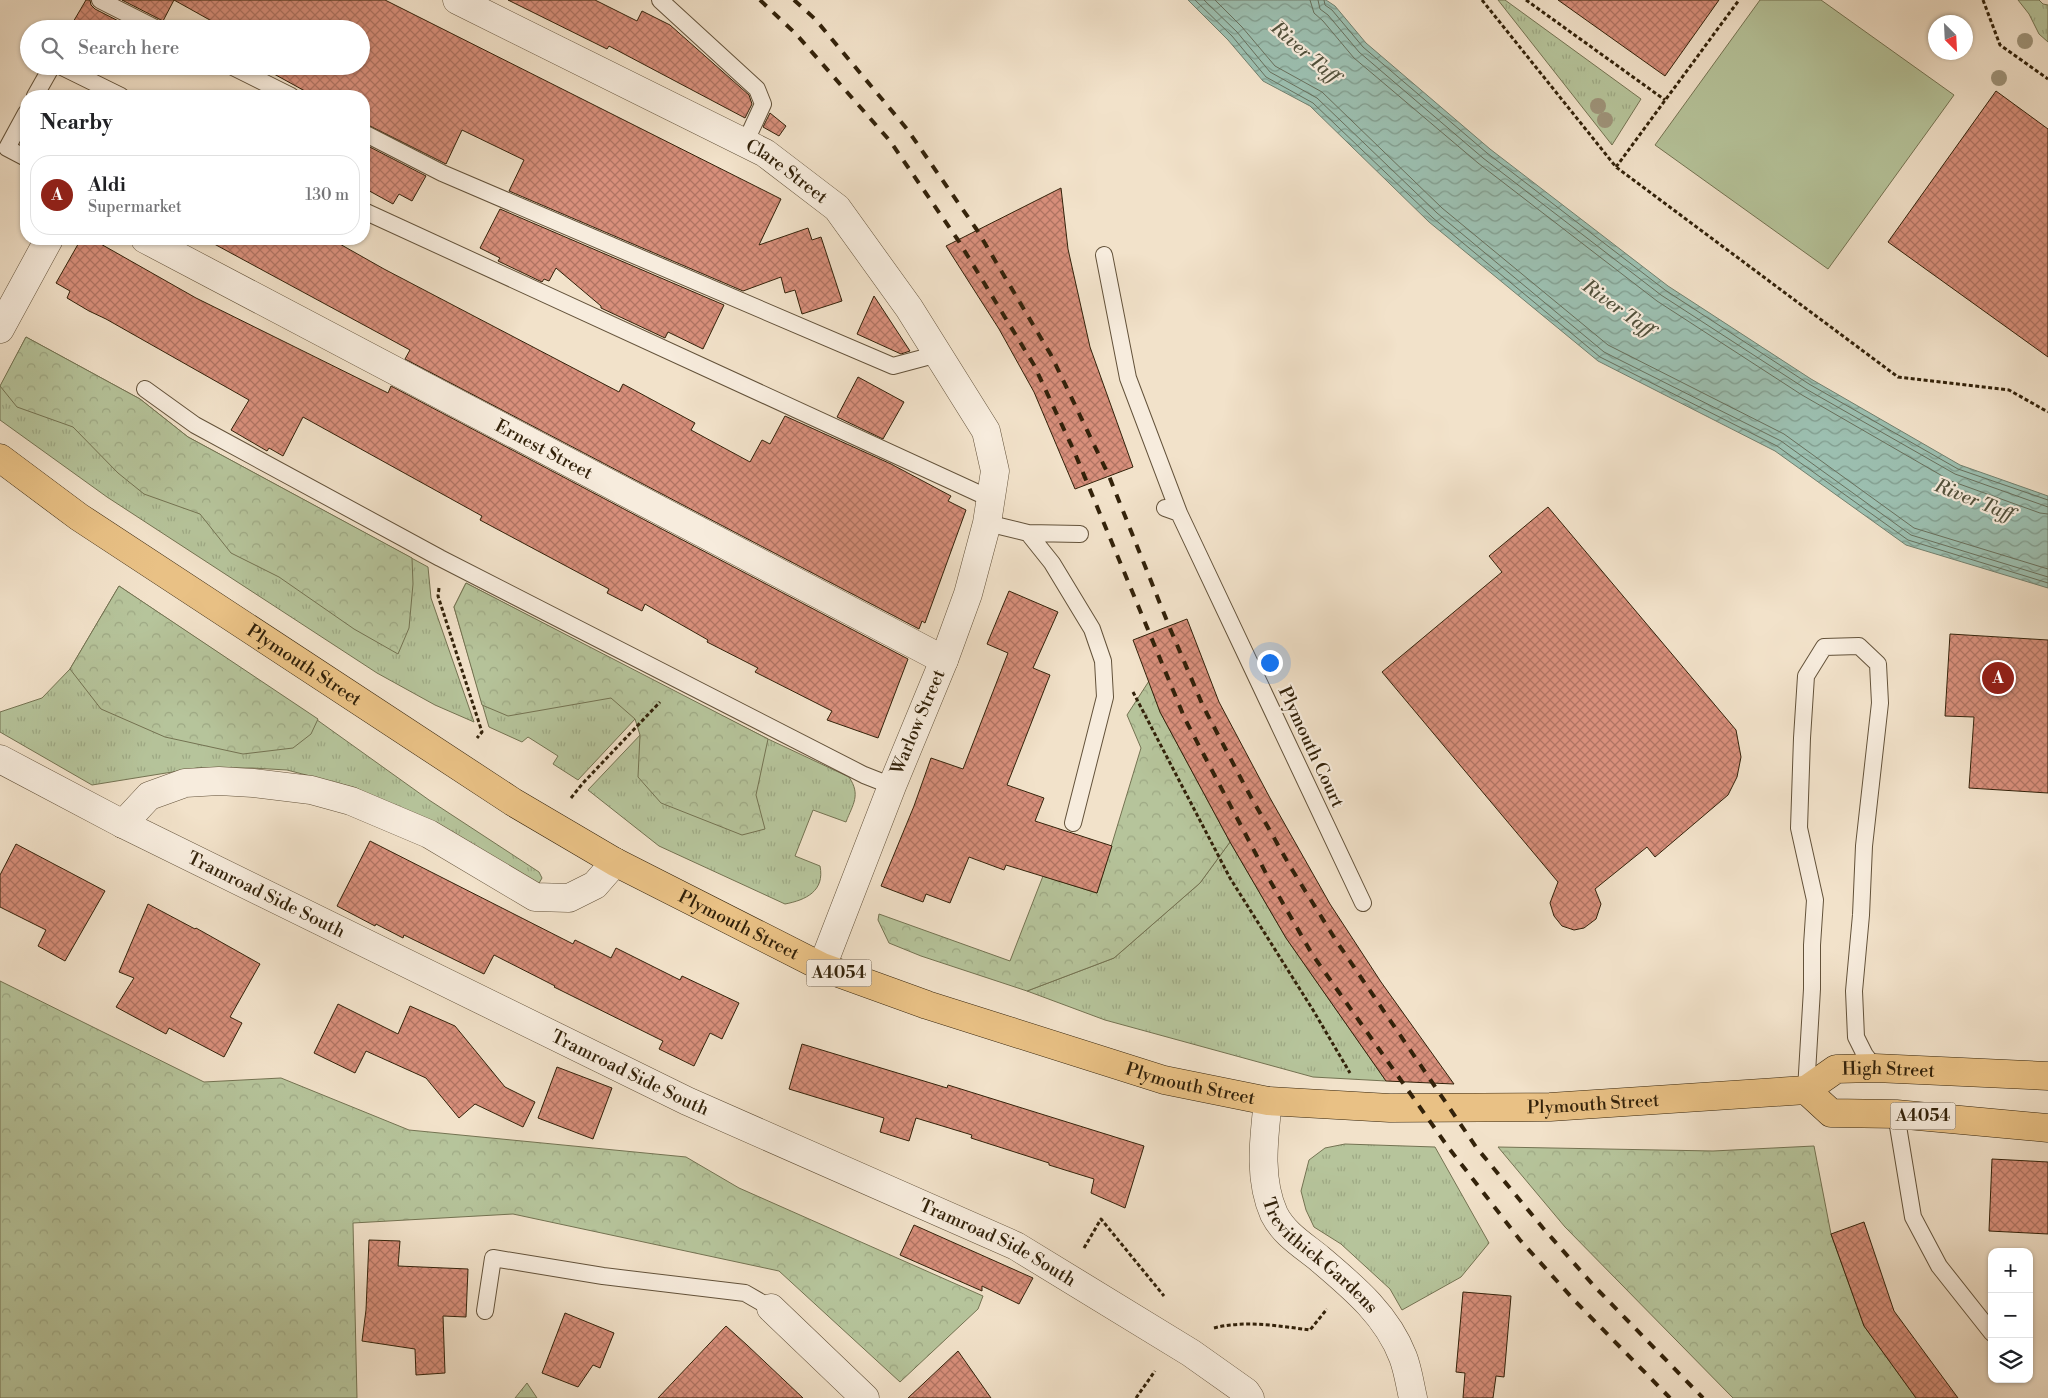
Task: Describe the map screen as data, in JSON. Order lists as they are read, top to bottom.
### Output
{
  "streets": {
    "main road": ["Plymouth Street", "A4054", "High Street"],
    "street": [
      "Clare Street",
      "Ernest Street",
      "Warlow Street",
      "Tramroad Side South",
      "Trevithick Gardens"
    ],
    "lane": ["Plymouth Court"]
  },
  "crossings": [
    ["Clare Street", "Warlow Street"],
    ["Ernest Street", "Warlow Street"],
    ["Plymouth Street", "Warlow Street"],
    ["Plymouth Street", "A4054"],
    ["Plymouth Street", "High Street"],
    ["Plymouth Street", "Trevithick Gardens"],
    ["A4054", "High Street"]
  ],
  "water": ["River Taff"],
  "north": "bottom right",
  "page": {
    "search": "Search here",
    "heading": "Nearby",
    "list": [
      {
        "mark": "A",
        "name": "Aldi",
        "note": "Supermarket",
        "value": "130 m"
      }
    ],
    "pins": "A",
    "map_buttons": ["+", "−"]
  }
}
